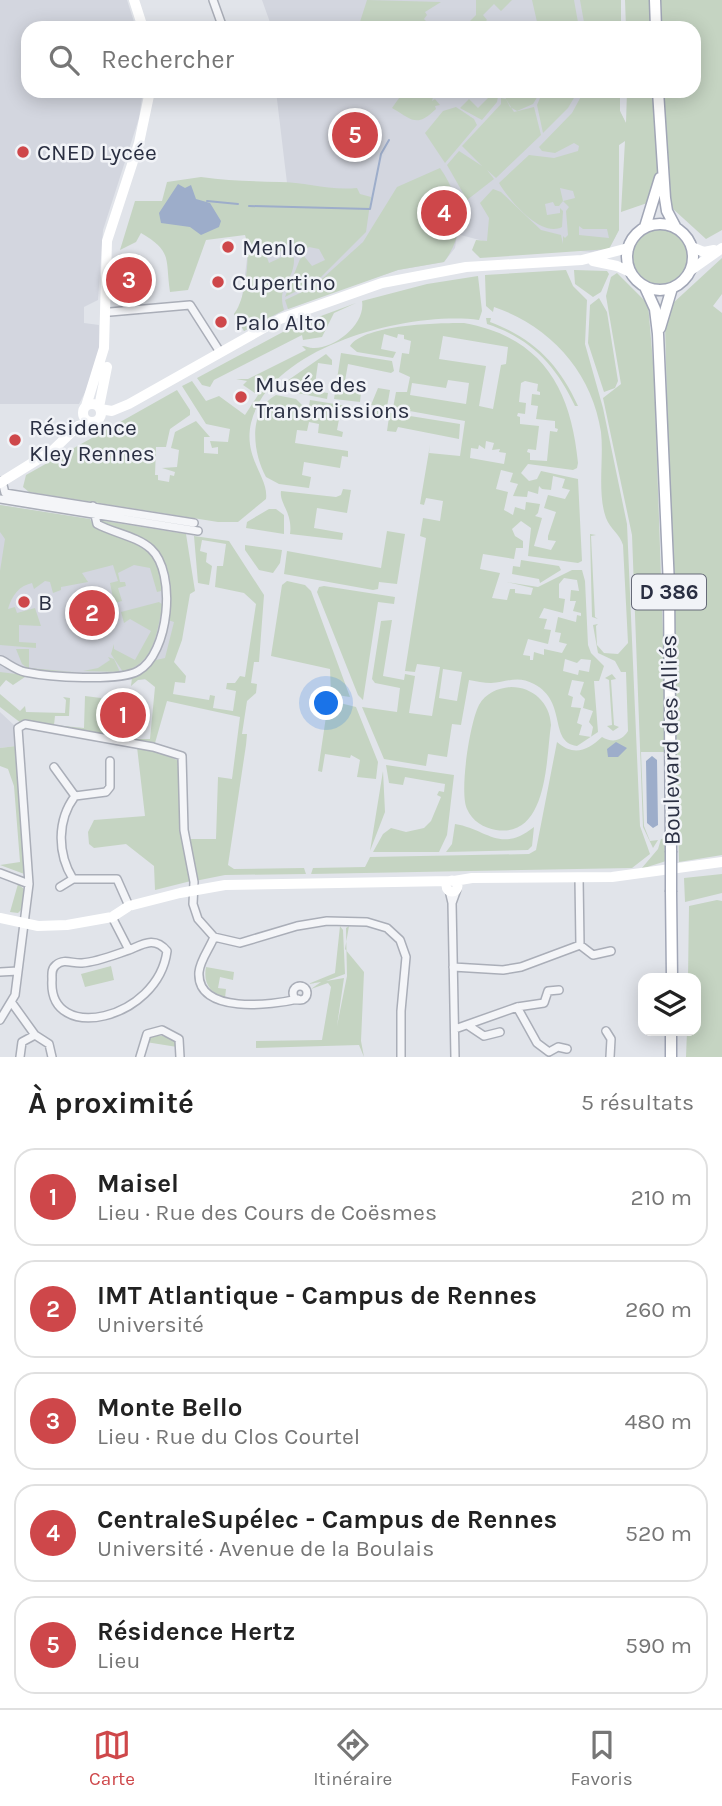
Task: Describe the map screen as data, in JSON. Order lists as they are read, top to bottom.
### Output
{
  "streets": {
    "main road": ["D 386", "Boulevard des Alliés"]
  },
  "places": [
    "CNED Lycée",
    "Menlo",
    "Cupertino",
    "Palo Alto",
    "Musée des Transmissions",
    "Résidence Kley Rennes",
    "B"
  ],
  "page": {
    "search": "Rechercher",
    "pins": [
      "5",
      "4",
      "3",
      "2",
      "1"
    ],
    "heading": ["À proximité", "5 résultats"],
    "list": [
      {
        "mark": "1",
        "name": "Maisel",
        "note": "Lieu · Rue des Cours de Coësmes",
        "value": "210 m"
      },
      {
        "mark": "2",
        "name": "IMT Atlantique - Campus de Rennes",
        "note": "Université",
        "value": "260 m"
      },
      {
        "mark": "3",
        "name": "Monte Bello",
        "note": "Lieu · Rue du Clos Courtel",
        "value": "480 m"
      },
      {
        "mark": "4",
        "name": "CentraleSupélec - Campus de Rennes",
        "note": "Université · Avenue de la Boulais",
        "value": "520 m"
      },
      {
        "mark": "5",
        "name": "Résidence Hertz",
        "note": "Lieu",
        "value": "590 m"
      }
    ],
    "nav": ["Carte", "Itinéraire", "Favoris"]
  }
}
